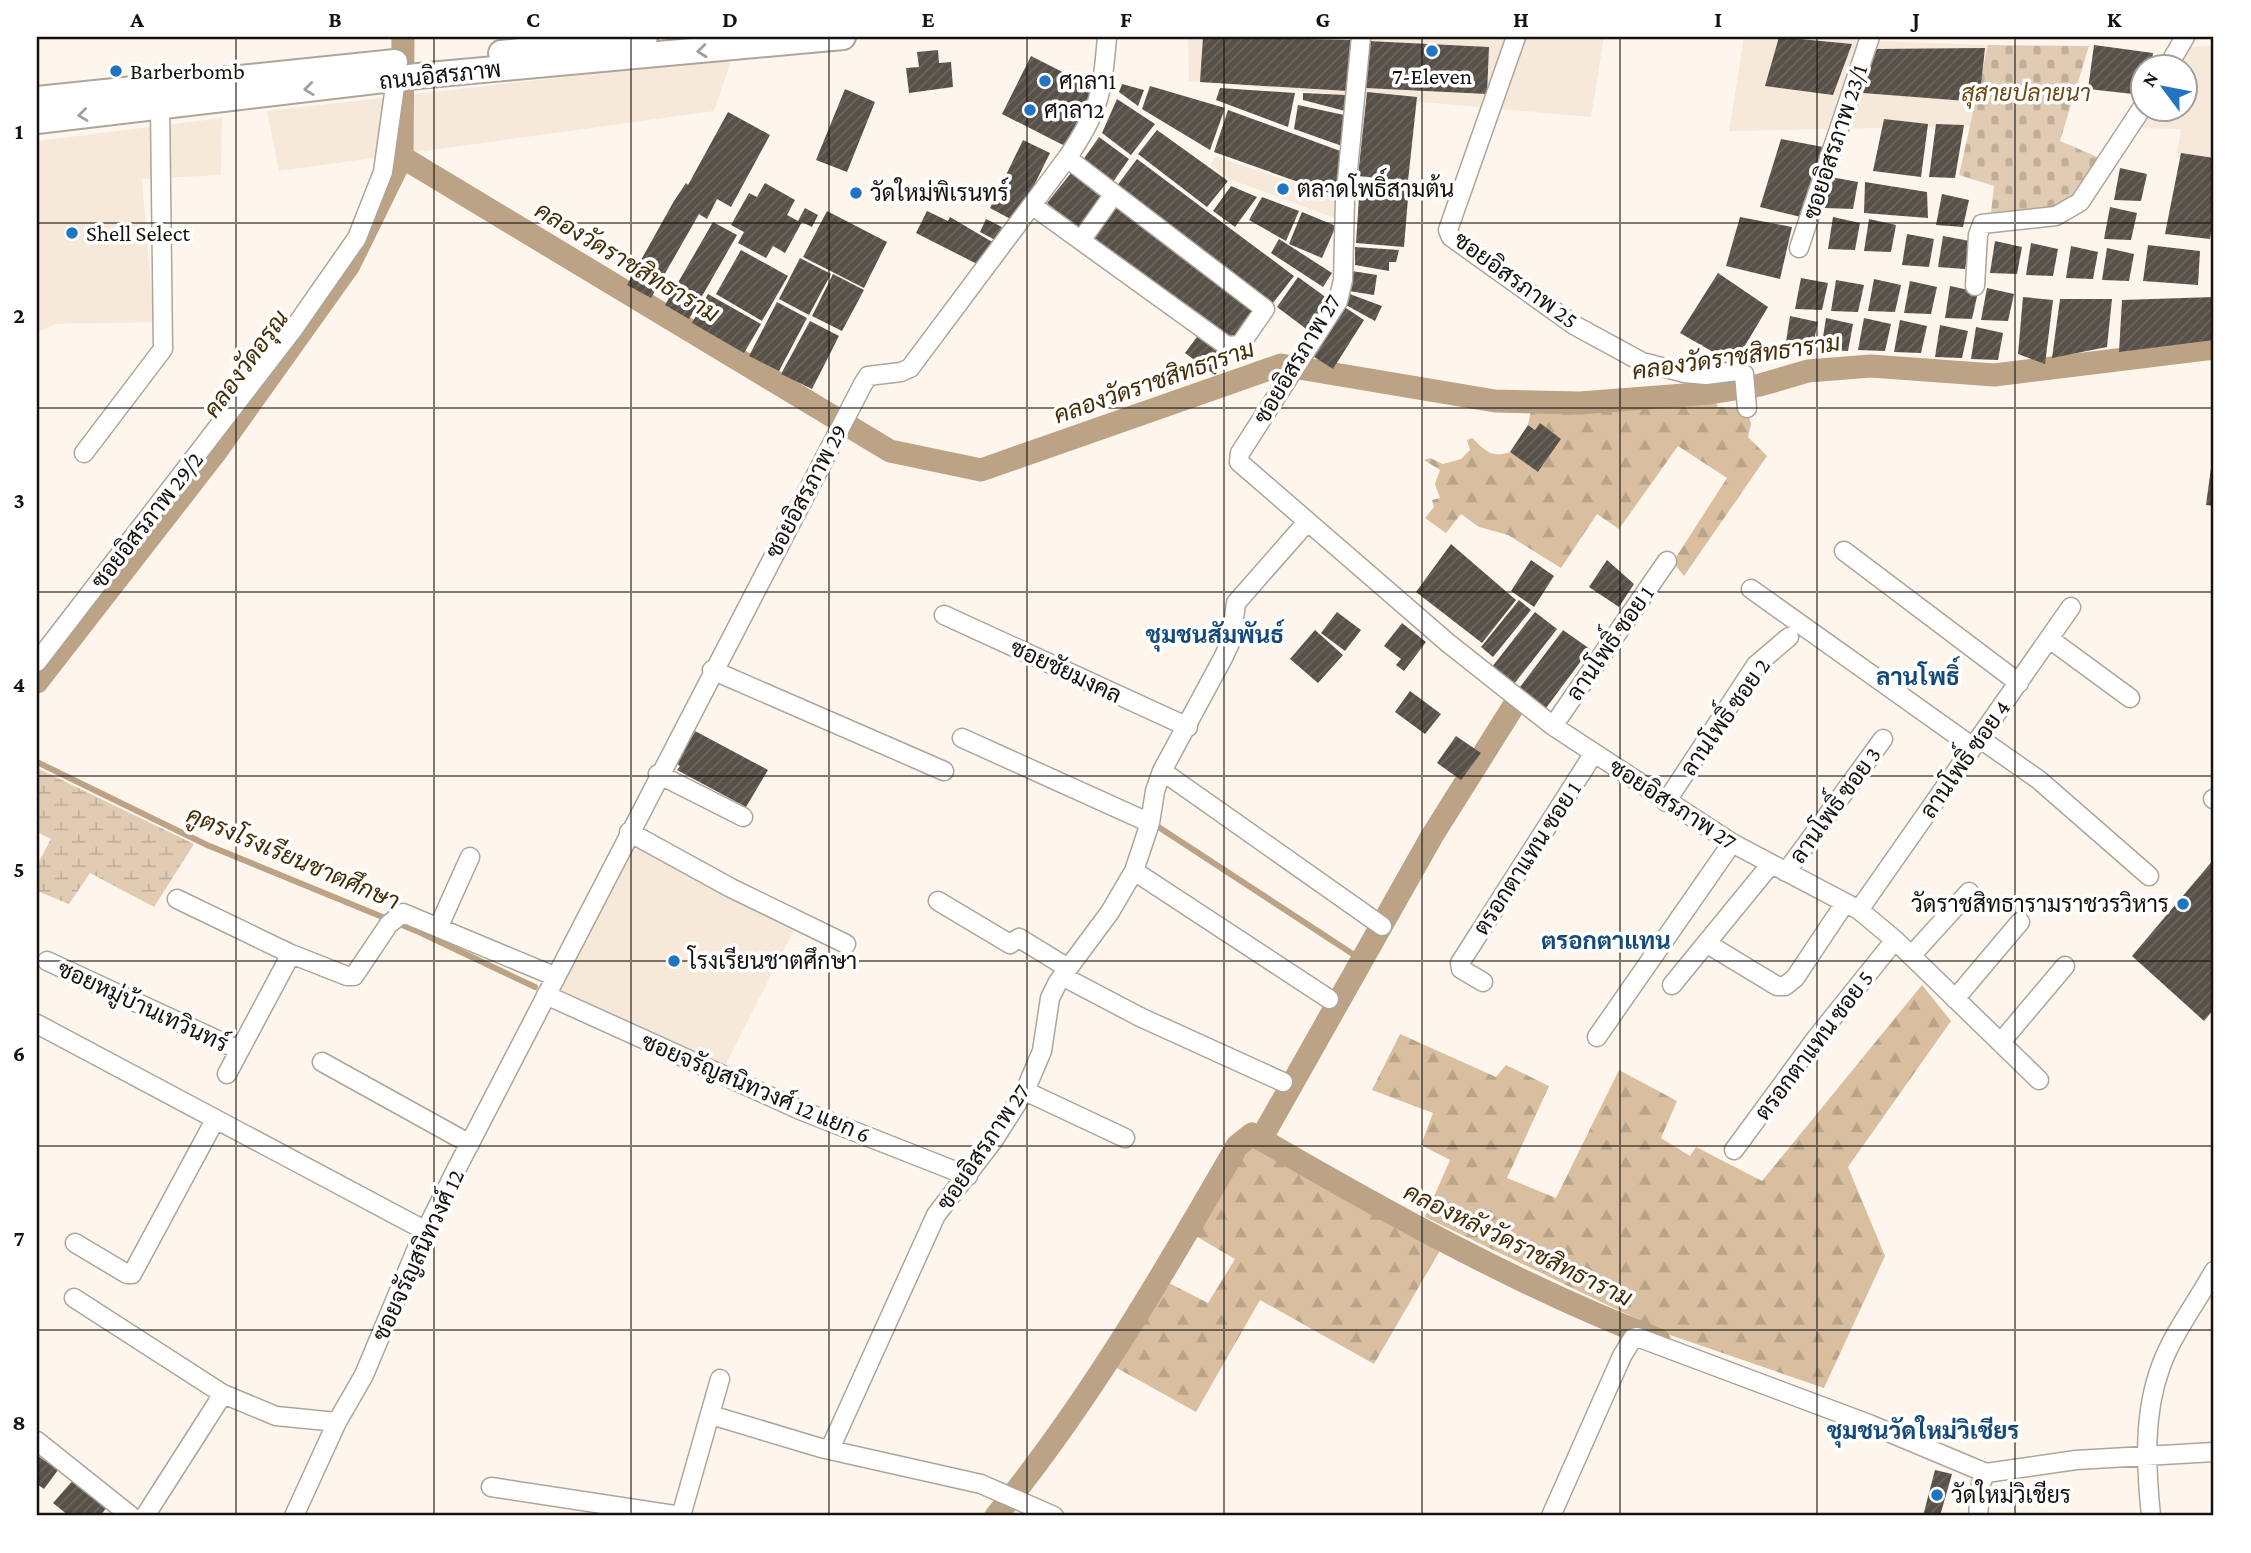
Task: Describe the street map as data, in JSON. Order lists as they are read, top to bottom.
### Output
{
  "streets": {
    "main road": ["ถนนอิสรภาพ"],
    "street": [
      "ซอยอิสรภาพ 23/1",
      "ซอยอิสรภาพ 25",
      "ซอยอิสรภาพ 27",
      "ซอยอิสรภาพ 29",
      "ซอยอิสรภาพ 29/2",
      "ลานโพธิ์ ซอย 1",
      "ซอยชัยมงคล",
      "ลานโพธิ์ ซอย 2",
      "ลานโพธิ์ ซอย 4",
      "ลานโพธิ์ ซอย 3",
      "ตรอกตาแทน ซอย 1",
      "ซอยหมู่บ้านเทวินทร์",
      "ตรอกตาแทน ซอย 5",
      "ซอยจรัญสนิทวงศ์ 12 แยก 6",
      "ซอยจรัญสนิทวงศ์ 12"
    ]
  },
  "crossings": [
    ["ถนนอิสรภาพ", "ซอยอิสรภาพ 29/2"],
    ["ซอยอิสรภาพ 27", "ลานโพธิ์ ซอย 1"],
    ["ซอยอิสรภาพ 27", "ซอยชัยมงคล"],
    ["ซอยอิสรภาพ 27", "ลานโพธิ์ ซอย 2"],
    ["ซอยอิสรภาพ 27", "ลานโพธิ์ ซอย 4"],
    ["ซอยอิสรภาพ 27", "ลานโพธิ์ ซอย 3"],
    ["ซอยอิสรภาพ 27", "ตรอกตาแทน ซอย 1"],
    ["ซอยอิสรภาพ 27", "ตรอกตาแทน ซอย 5"],
    ["ซอยอิสรภาพ 27", "ซอยจรัญสนิทวงศ์ 12 แยก 6"],
    ["ซอยอิสรภาพ 29", "ซอยจรัญสนิทวงศ์ 12 แยก 6"],
    ["ซอยอิสรภาพ 29", "ซอยจรัญสนิทวงศ์ 12"],
    ["ลานโพธิ์ ซอย 4", "ลานโพธิ์ ซอย 3"],
    ["ซอยจรัญสนิทวงศ์ 12 แยก 6", "ซอยจรัญสนิทวงศ์ 12"]
  ],
  "districts": [
    "ชุมชนสัมพันธ์",
    "ลานโพธิ์",
    "ตรอกตาแทน",
    "ชุมชนวัดใหม่วิเชียร"
  ],
  "water": [
    "คลองวัดราชสิทธาราม",
    "คลองวัดอรุณ",
    "คูตรงโรงเรียนชาตศึกษา",
    "คลองหลังวัดราชสิทธาราม"
  ],
  "parks": ["สุสายปลายนา"],
  "places": [
    "7-Eleven",
    "Barberbomb",
    "ศาลา1",
    "ศาลา2",
    "ตลาดโพธิ์สามต้น",
    "วัดใหม่พิเรนทร์",
    "Shell Select",
    "วัดราชสิทธารามราชวรวิหาร",
    "โรงเรียนชาตศึกษา",
    "วัดใหม่วิเชียร"
  ],
  "north": "top left",
  "grid": {
    "columns": [
      "A",
      "B",
      "C",
      "D",
      "E",
      "F",
      "G",
      "H",
      "I",
      "J",
      "K"
    ],
    "rows": [
      "1",
      "2",
      "3",
      "4",
      "5",
      "6",
      "7",
      "8"
    ]
  }
}
